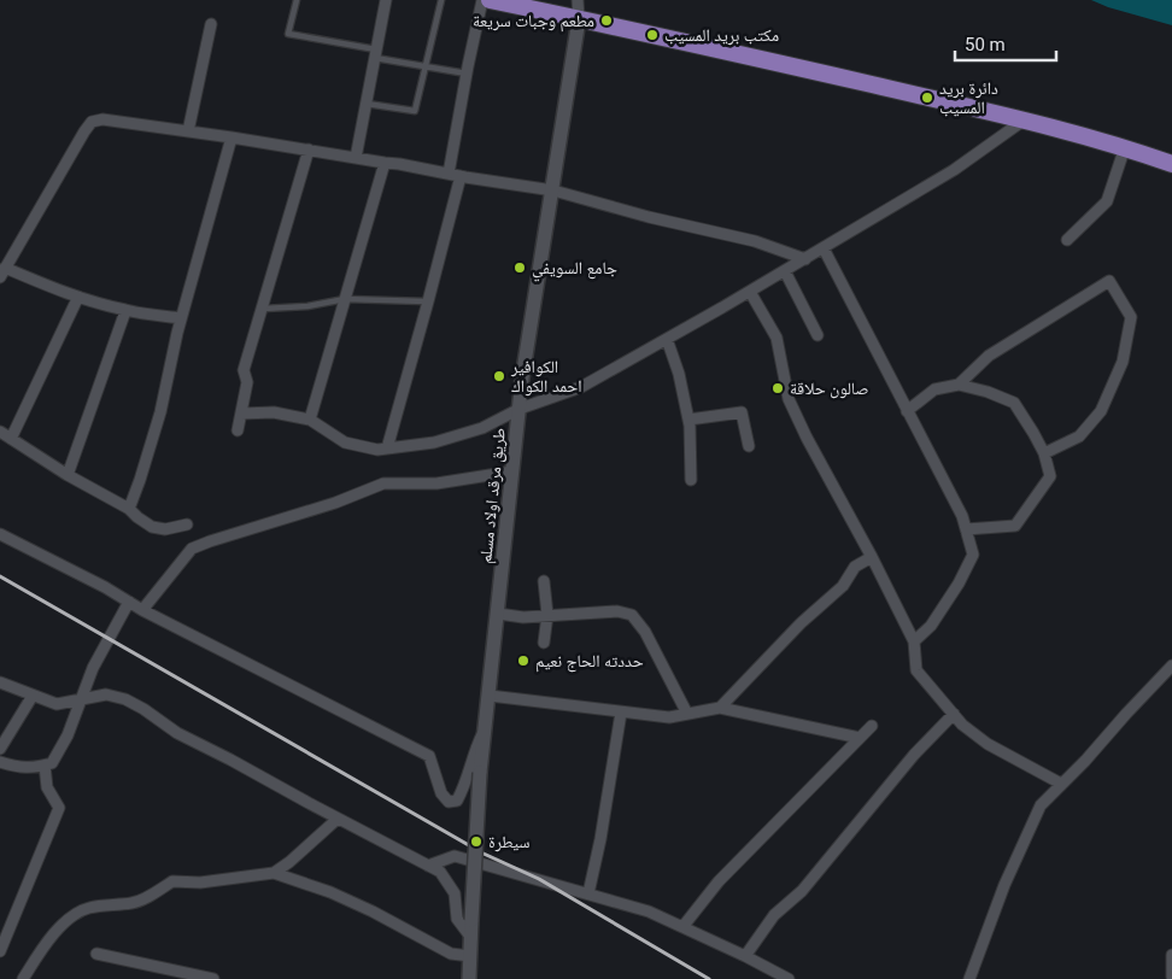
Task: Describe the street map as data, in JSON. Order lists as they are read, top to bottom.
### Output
{
  "streets": {
    "street": ["طريق مرقد اولاد مسلم"]
  },
  "places": [
    "مطعم وجبات سريعة",
    "مكتب بريد المسيب",
    "دائرة بريد المسيب",
    "جامع السويفي",
    "الكوافير احمد الكواك",
    "صالون حلاقة",
    "حددته الحاج نعيم",
    "سيطرة"
  ],
  "scale_bar": "50 m"
}
